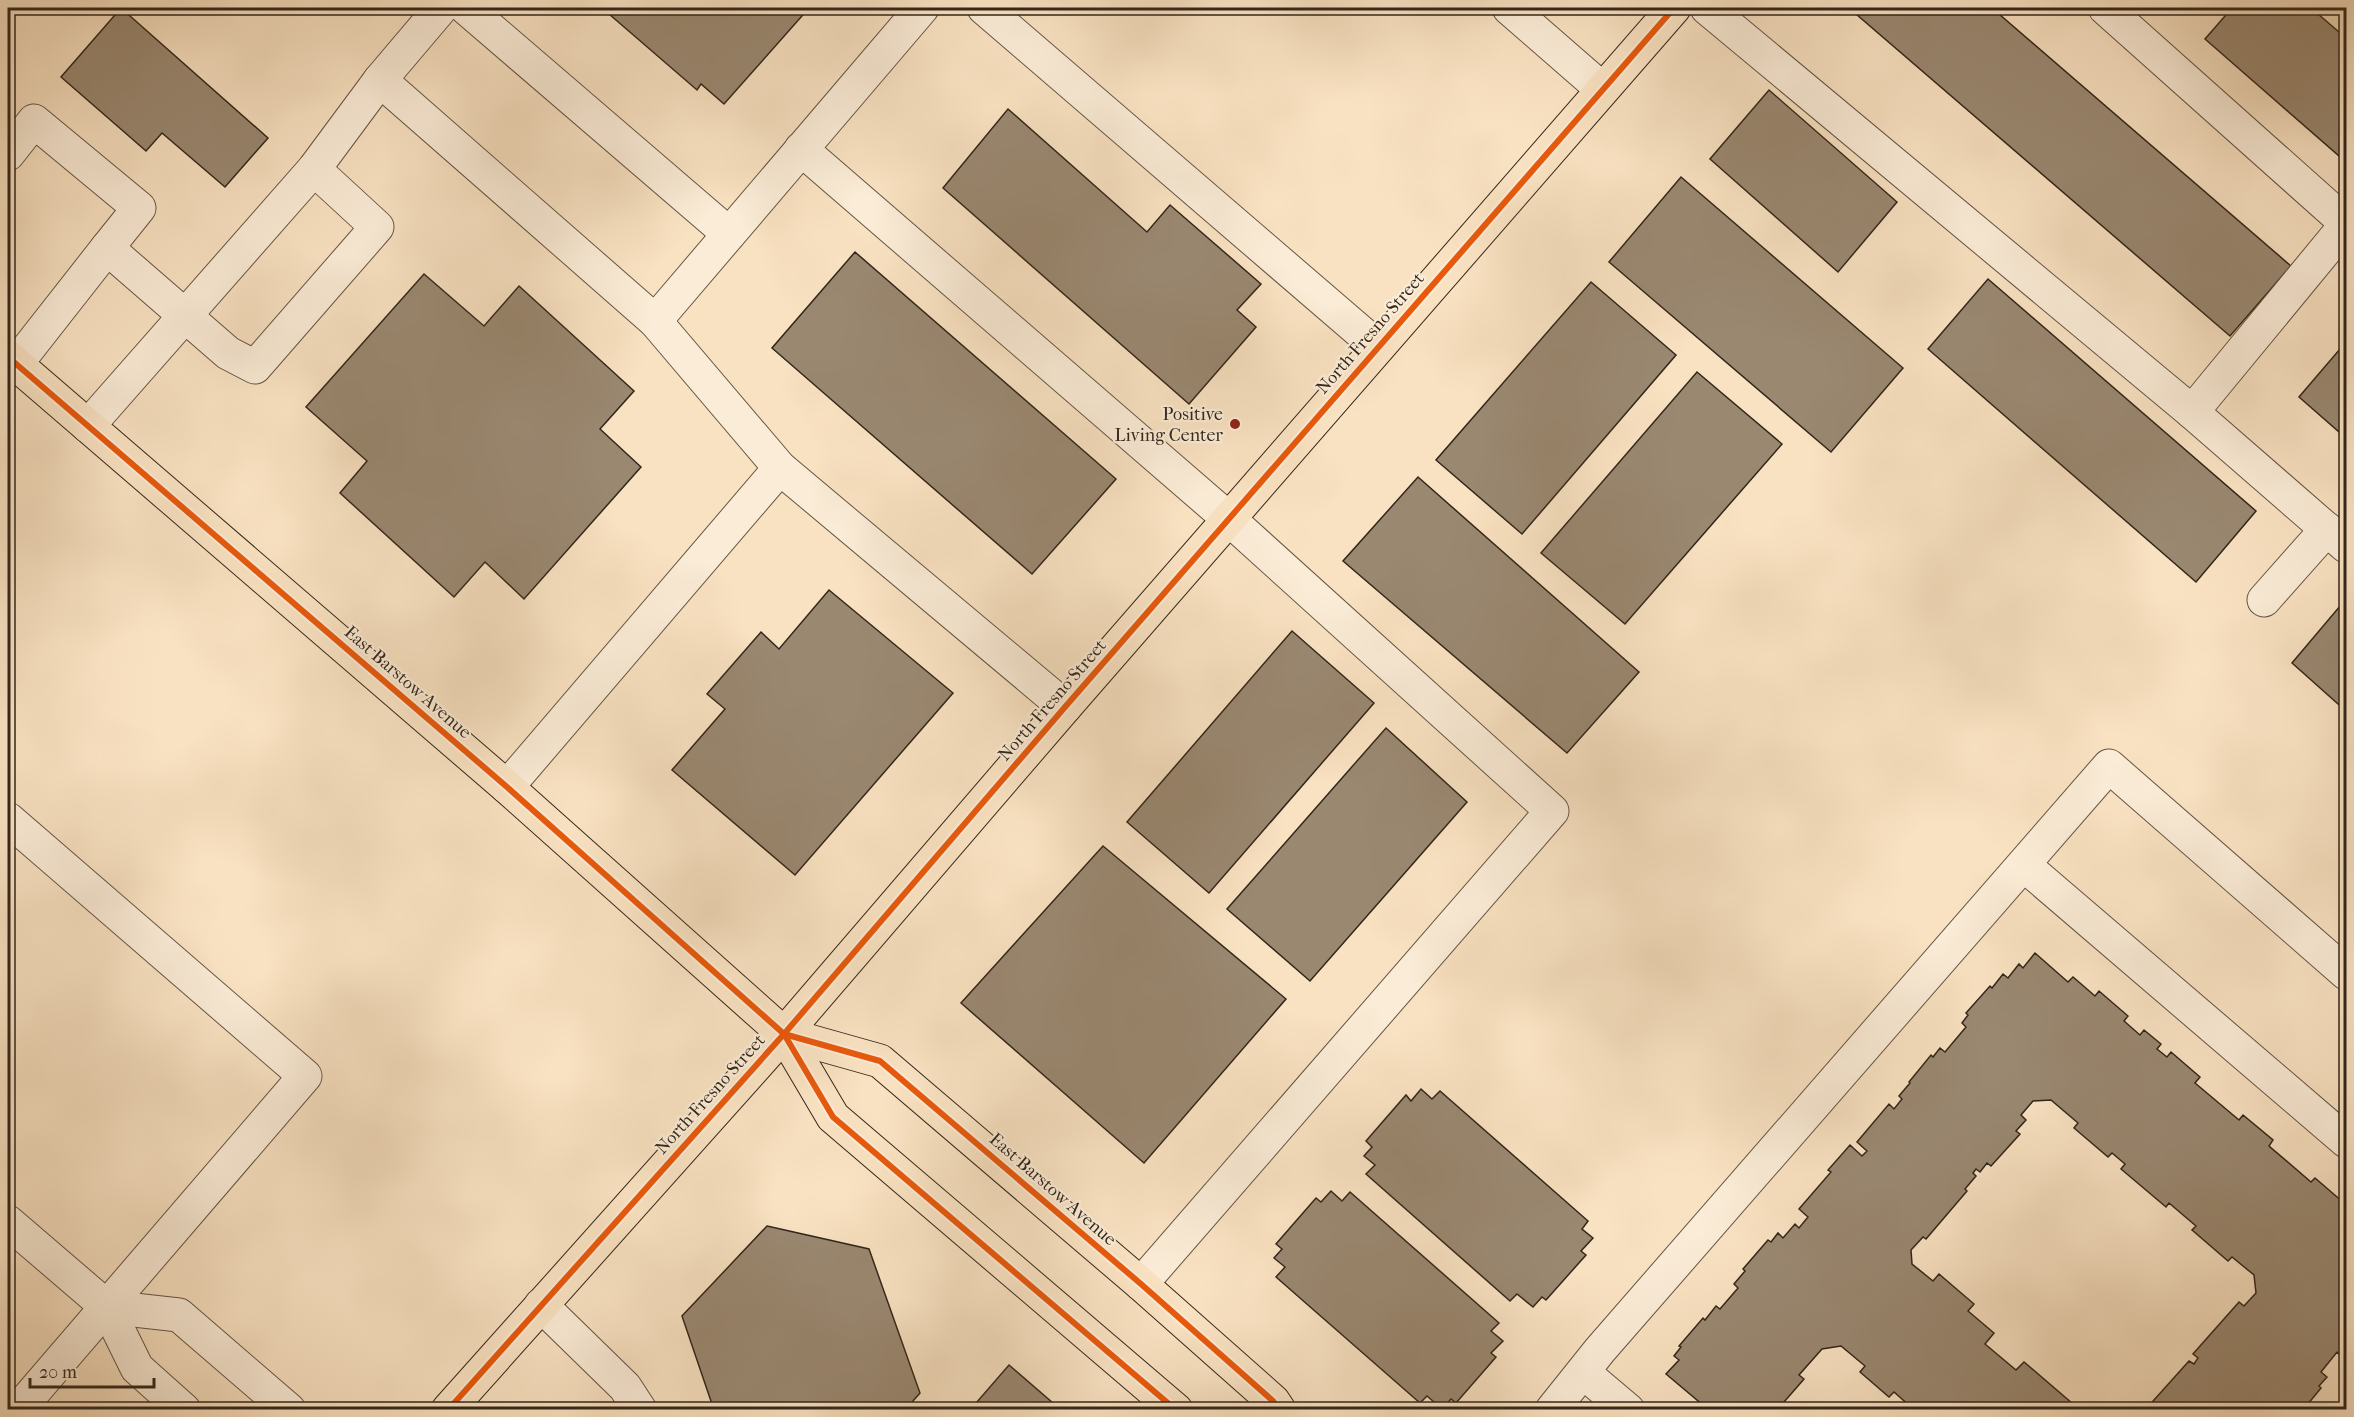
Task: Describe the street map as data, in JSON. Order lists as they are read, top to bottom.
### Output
{
  "streets": {
    "main road": ["North Fresno Street", "East Barstow Avenue"]
  },
  "crossings": [
    ["North Fresno Street", "East Barstow Avenue"]
  ],
  "places": ["Positive Living Center"],
  "scale_bar": "20 m"
}
